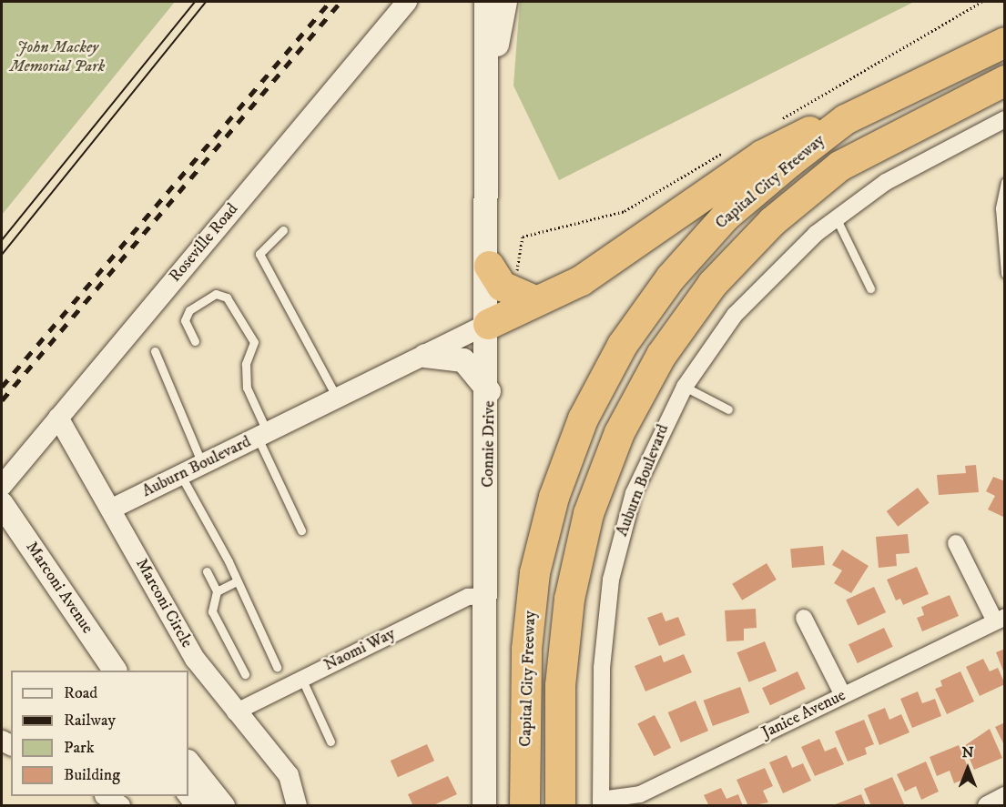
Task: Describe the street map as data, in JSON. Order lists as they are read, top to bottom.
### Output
{
  "streets": {
    "highway": ["Capital City Freeway"],
    "main road": ["Connie Drive", "Marconi Avenue"],
    "street": [
      "Roseville Road",
      "Auburn Boulevard",
      "Marconi Circle",
      "Naomi Way",
      "Janice Avenue"
    ]
  },
  "crossings": [
    ["Roseville Road", "Marconi Circle"],
    ["Connie Drive", "Auburn Boulevard"],
    ["Connie Drive", "Naomi Way"],
    ["Auburn Boulevard", "Marconi Circle"],
    ["Auburn Boulevard", "Janice Avenue"],
    ["Marconi Circle", "Naomi Way"]
  ],
  "parks": ["John Mackey Memorial Park"],
  "legend": [
    "Road",
    "Railway",
    "Park",
    "Building"
  ],
  "north": "top"
}
